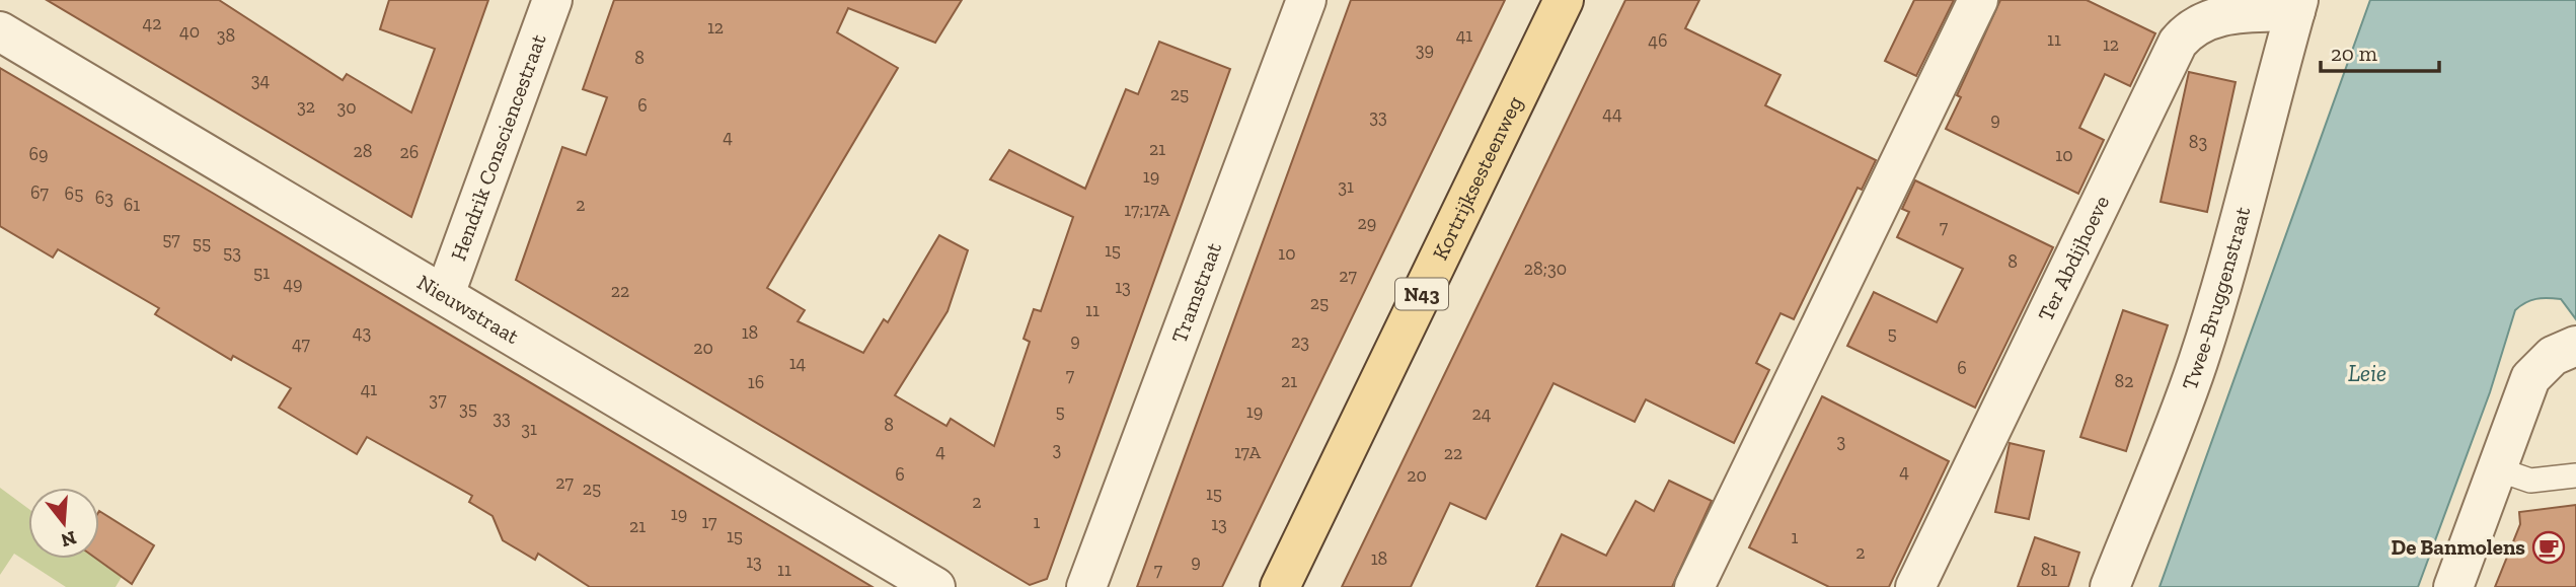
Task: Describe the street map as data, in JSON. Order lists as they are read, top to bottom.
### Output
{
  "streets": {
    "main road": ["Kortrijksesteenweg", "N43"],
    "street": [
      "Hendrik Consciencestraat",
      "Ter Abdijhoeve",
      "Tramstraat",
      "Twee-Bruggenstraat",
      "Nieuwstraat"
    ]
  },
  "crossings": [
    ["Hendrik Consciencestraat", "Nieuwstraat"],
    ["Ter Abdijhoeve", "Twee-Bruggenstraat"]
  ],
  "water": ["Leie"],
  "places": {
    "cafe": ["De Banmolens"]
  },
  "house_numbers": [
    "42",
    "12",
    "40",
    "38",
    "41",
    "11",
    "46",
    "12",
    "39",
    "8",
    "34",
    "25",
    "6",
    "32",
    "30",
    "44",
    "33",
    "9",
    "4",
    "83",
    "21",
    "28",
    "26",
    "69",
    "10",
    "19",
    "31",
    "67",
    "65",
    "63",
    "61",
    "2",
    "17;17A",
    "29",
    "7",
    "57",
    "55",
    "15",
    "53",
    "10",
    "8",
    "28;30",
    "51",
    "27",
    "49",
    "13",
    "22",
    "25",
    "11",
    "43",
    "18",
    "5",
    "9",
    "23",
    "47",
    "20",
    "14",
    "6",
    "7",
    "21",
    "82",
    "16",
    "41",
    "37",
    "35",
    "5",
    "19",
    "24",
    "33",
    "8",
    "31",
    "3",
    "3",
    "4",
    "17A",
    "22",
    "4",
    "6",
    "20",
    "27",
    "25",
    "15",
    "2",
    "19",
    "17",
    "1",
    "13",
    "21",
    "15",
    "1",
    "2",
    "18",
    "13",
    "9",
    "11",
    "7",
    "81"
  ],
  "scale_bar": "20 m",
  "north": "bottom"
}
